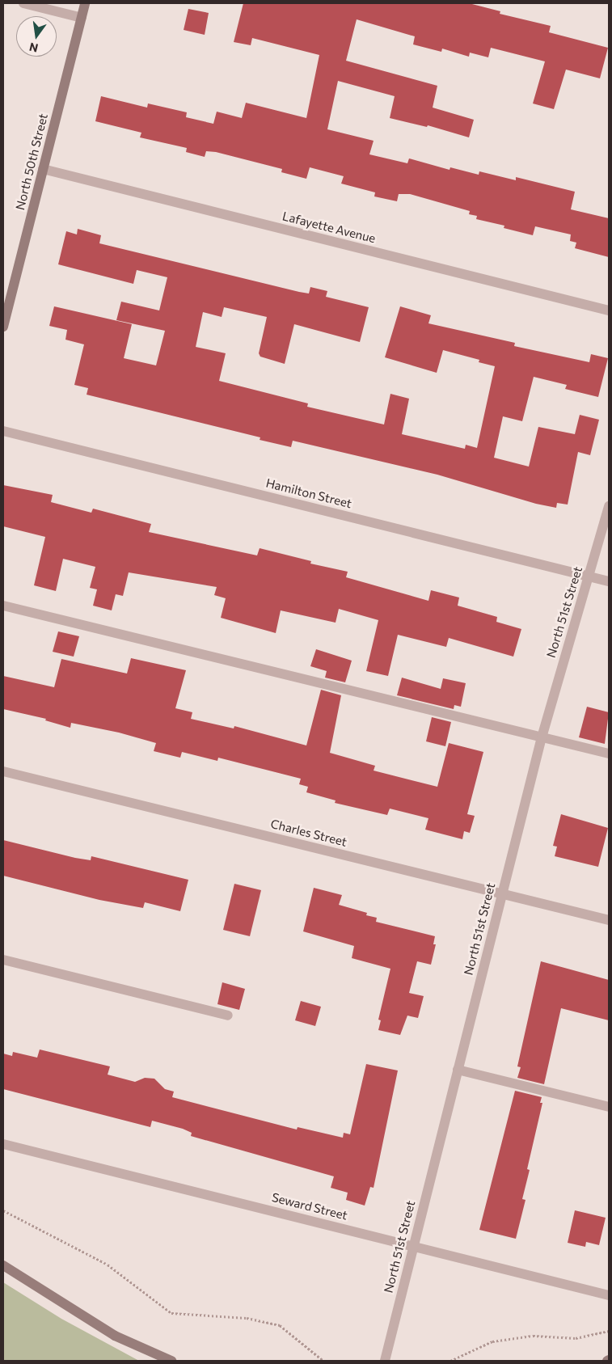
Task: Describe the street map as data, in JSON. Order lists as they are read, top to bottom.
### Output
{
  "streets": {
    "street": [
      "North 50th Street",
      "Lafayette Avenue",
      "Hamilton Street",
      "North 51st Street",
      "Charles Street",
      "Seward Street"
    ]
  },
  "crossings": [
    ["North 50th Street", "Lafayette Avenue"],
    ["Hamilton Street", "North 51st Street"],
    ["North 51st Street", "Charles Street"],
    ["North 51st Street", "Seward Street"]
  ],
  "north": "bottom"
}
